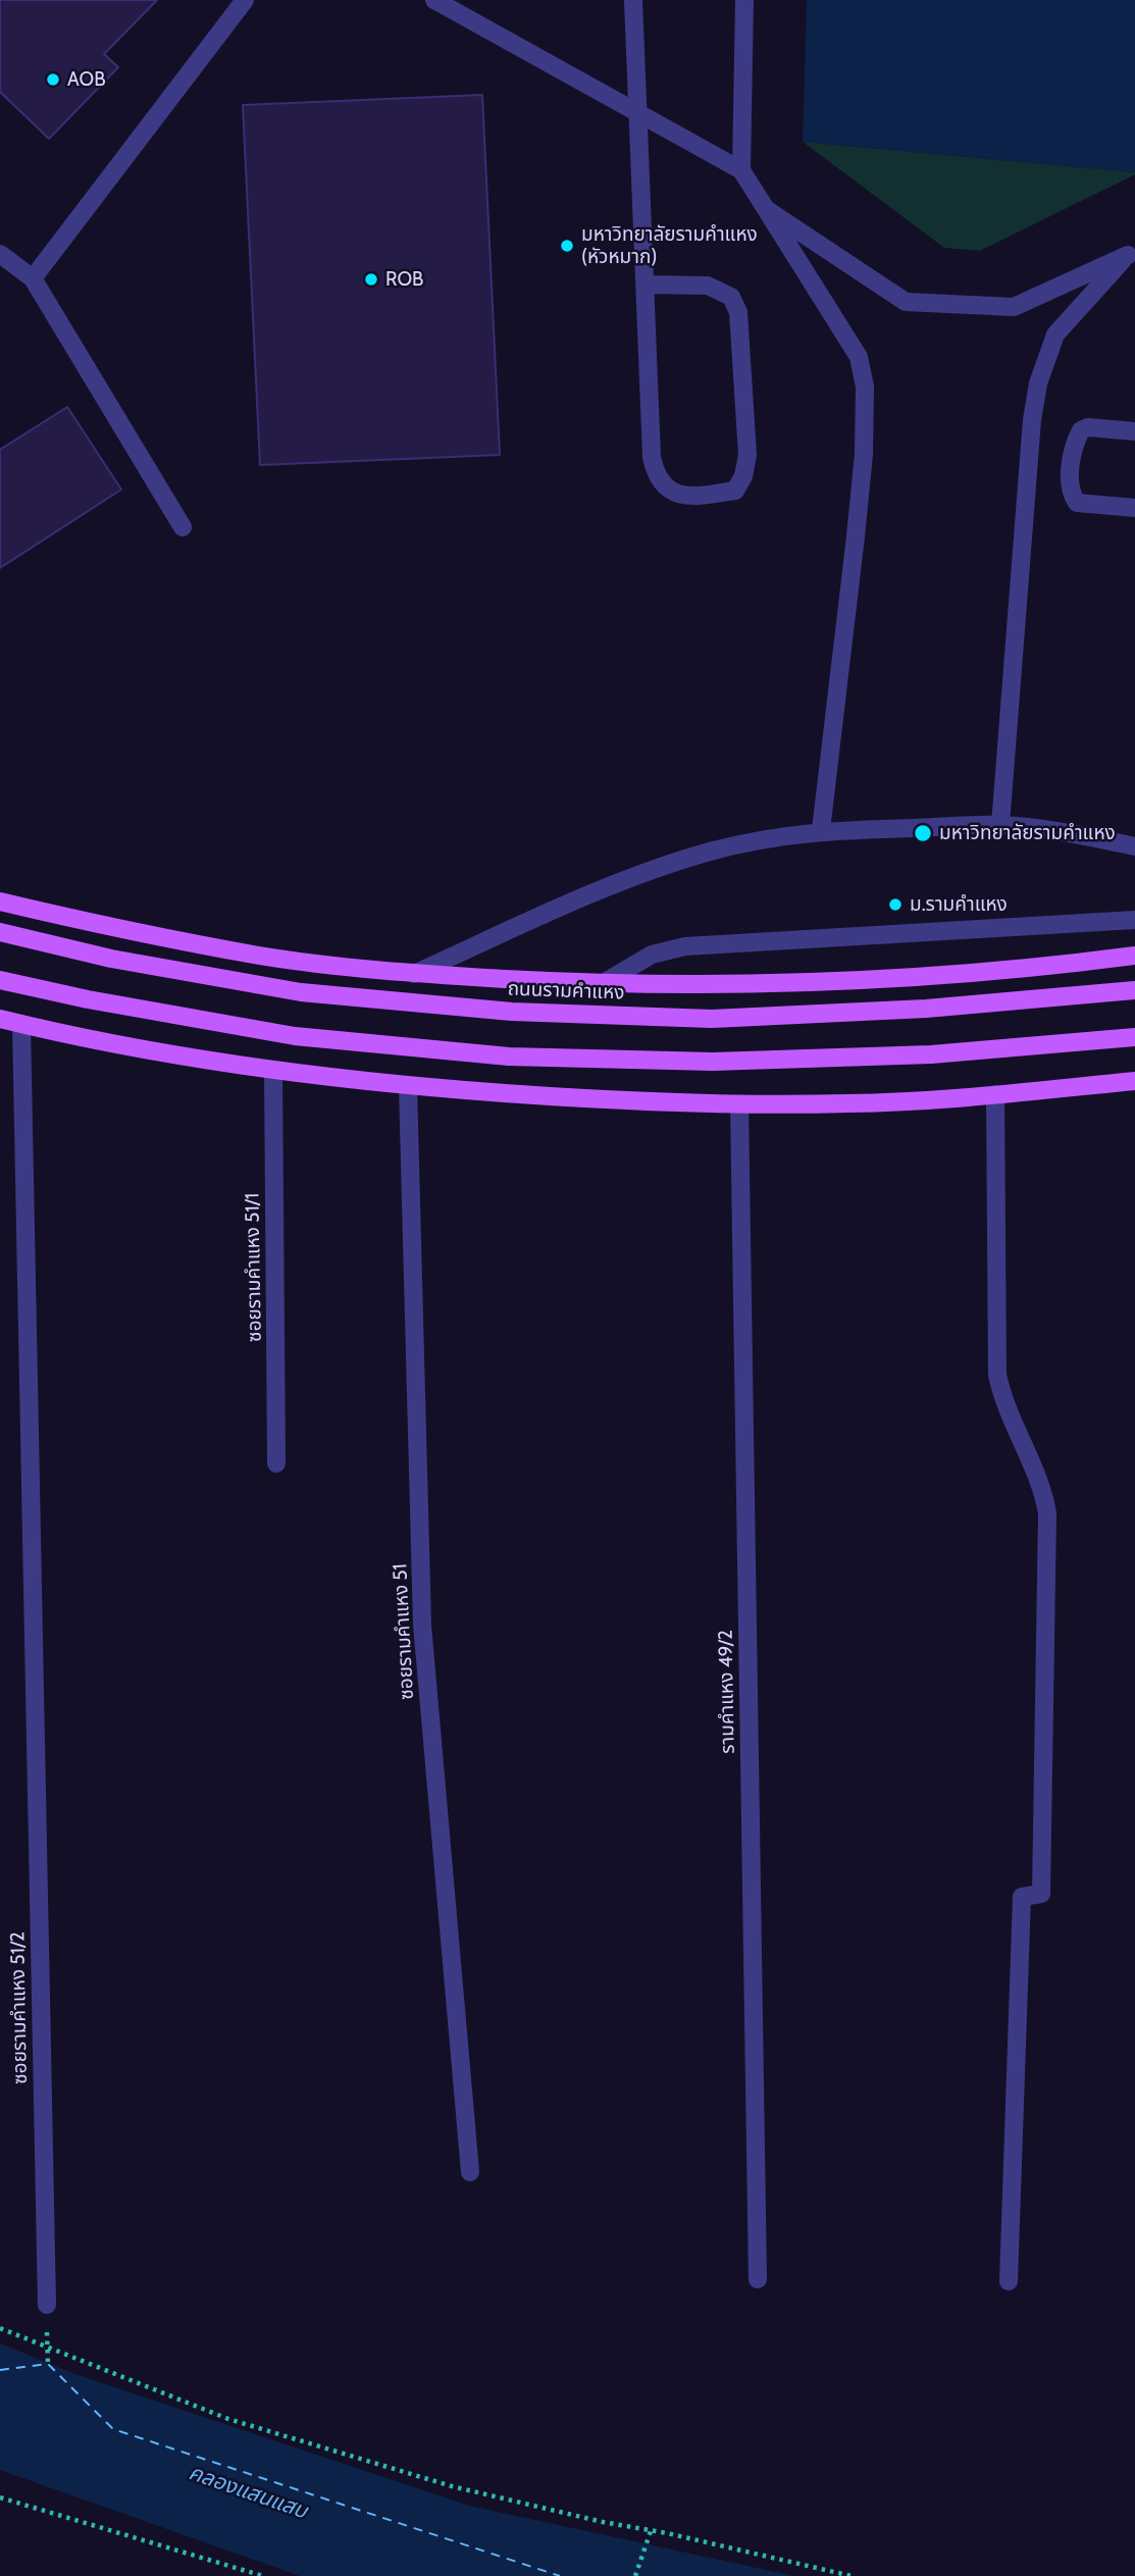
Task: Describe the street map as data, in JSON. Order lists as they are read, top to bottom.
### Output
{
  "streets": {
    "main road": ["ถนนรามคำแหง"],
    "street": [
      "ซอยรามคำแหง 51/1",
      "ซอยรามคำแหง 51",
      "รามคำแหง 49/2",
      "ซอยรามคำแหง 51/2"
    ]
  },
  "water": ["คลองแสนแสบ"],
  "places": [
    "AOB",
    "มหาวิทยาลัยรามคำแหง (หัวหมาก)",
    "ROB",
    "มหาวิทยาลัยรามคำแหง",
    "ม.รามคำแหง"
  ]
}
